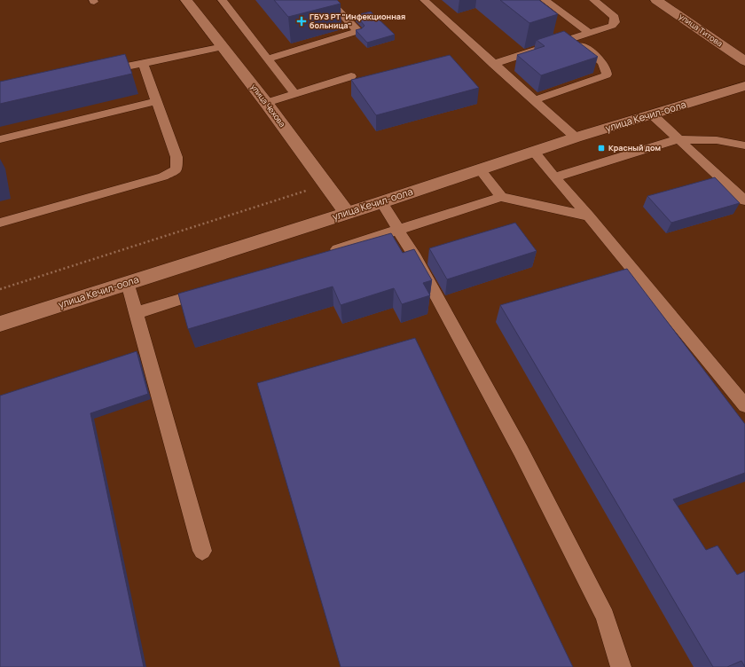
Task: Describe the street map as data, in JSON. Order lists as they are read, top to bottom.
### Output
{
  "streets": {
    "street": ["улица Титова", "улица Чехова", "улица Кечил-оола"]
  },
  "crossings": [
    ["улица Чехова", "улица Кечил-оола"]
  ],
  "places": {
    "health": ["ГБУЗ РТ \"Инфекционная больница\""],
    "transit": ["Красный дом"]
  }
}
